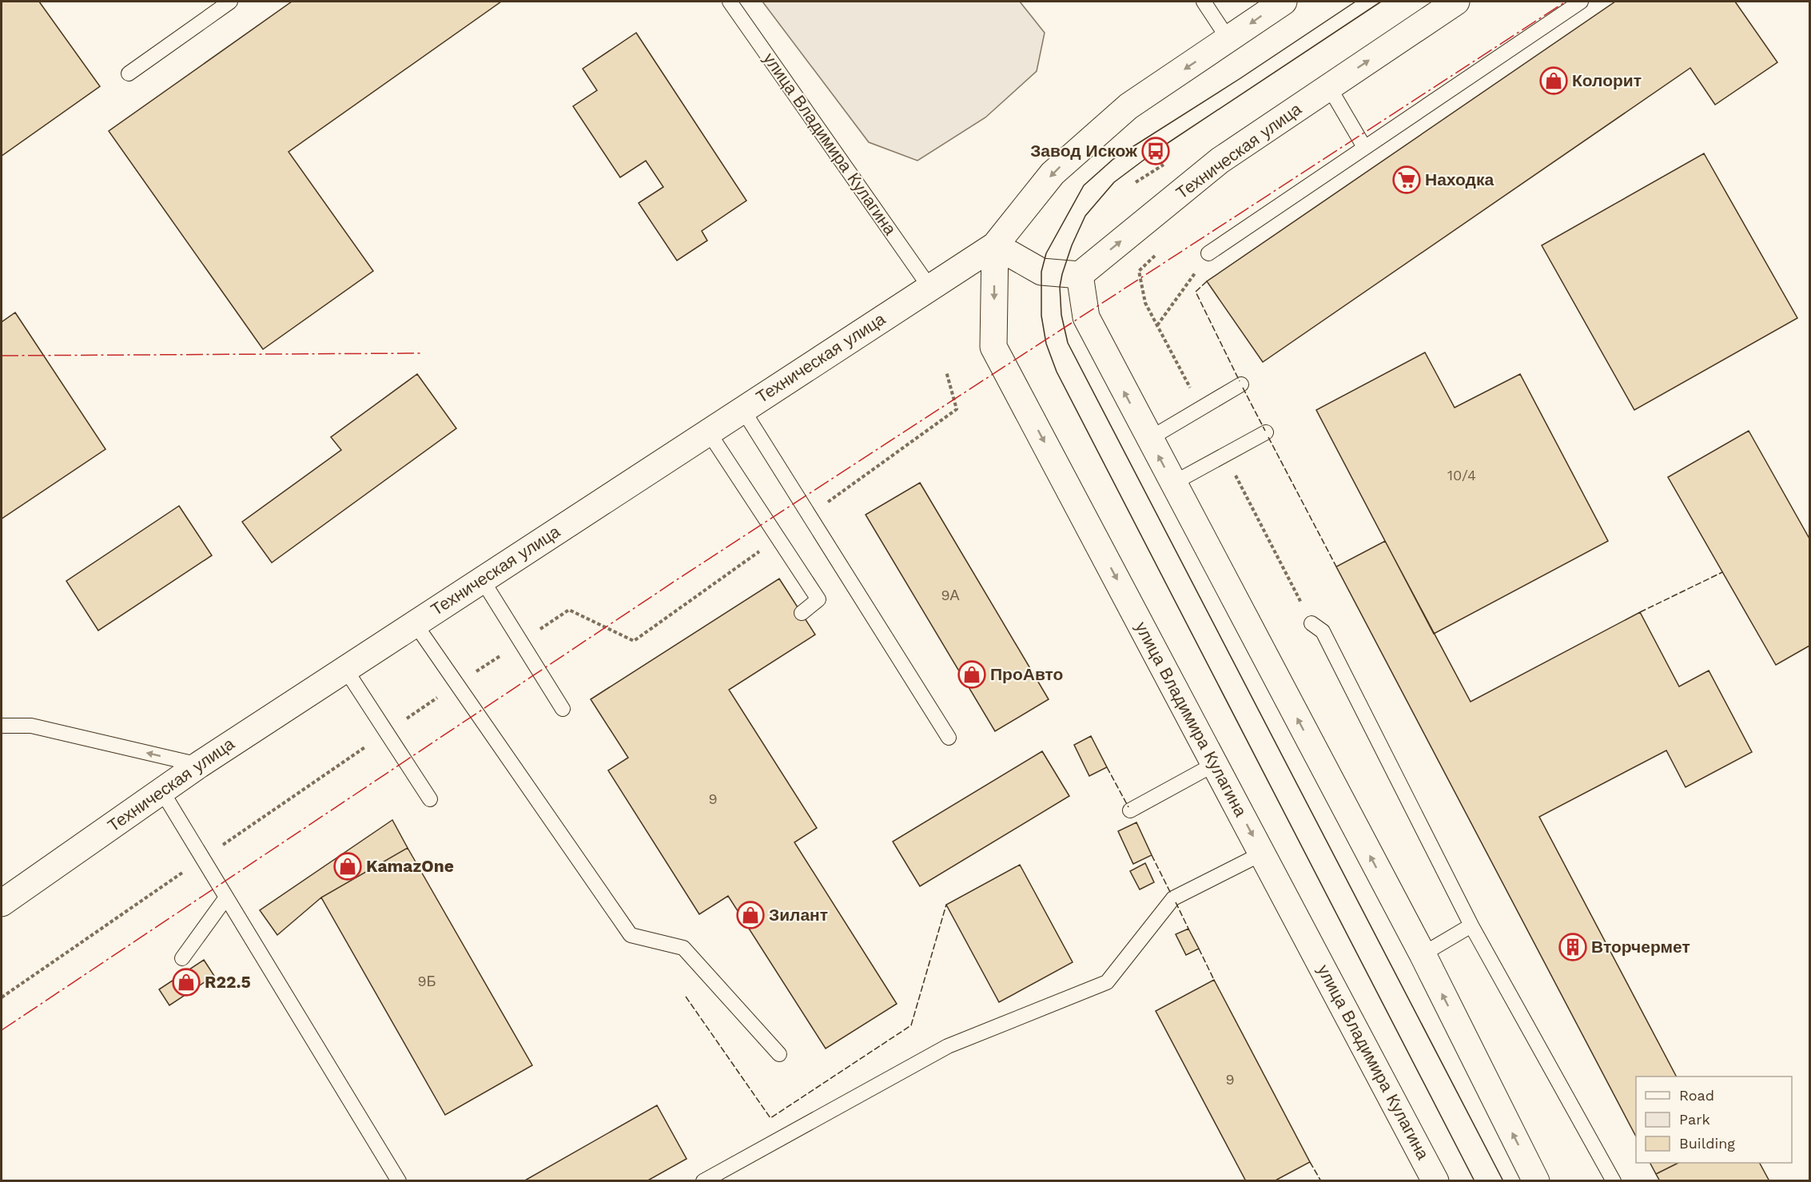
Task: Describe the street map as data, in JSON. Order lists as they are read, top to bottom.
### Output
{
  "streets": {
    "main road": ["улица Владимира Кулагина", "Техническая улица"]
  },
  "crossings": [
    ["улица Владимира Кулагина", "Техническая улица"]
  ],
  "places": {
    "shop": [
      "Колорит",
      "ПроАвто",
      "KamazOne",
      "Зилант",
      "R22.5"
    ],
    "bus stop": ["Завод Искож"],
    "supermarket": ["Находка"],
    "building": ["Вторчермет"]
  },
  "house_numbers": [
    "10/4",
    "9А",
    "9",
    "9Б",
    "9"
  ],
  "legend": ["Road", "Park", "Building"]
}
